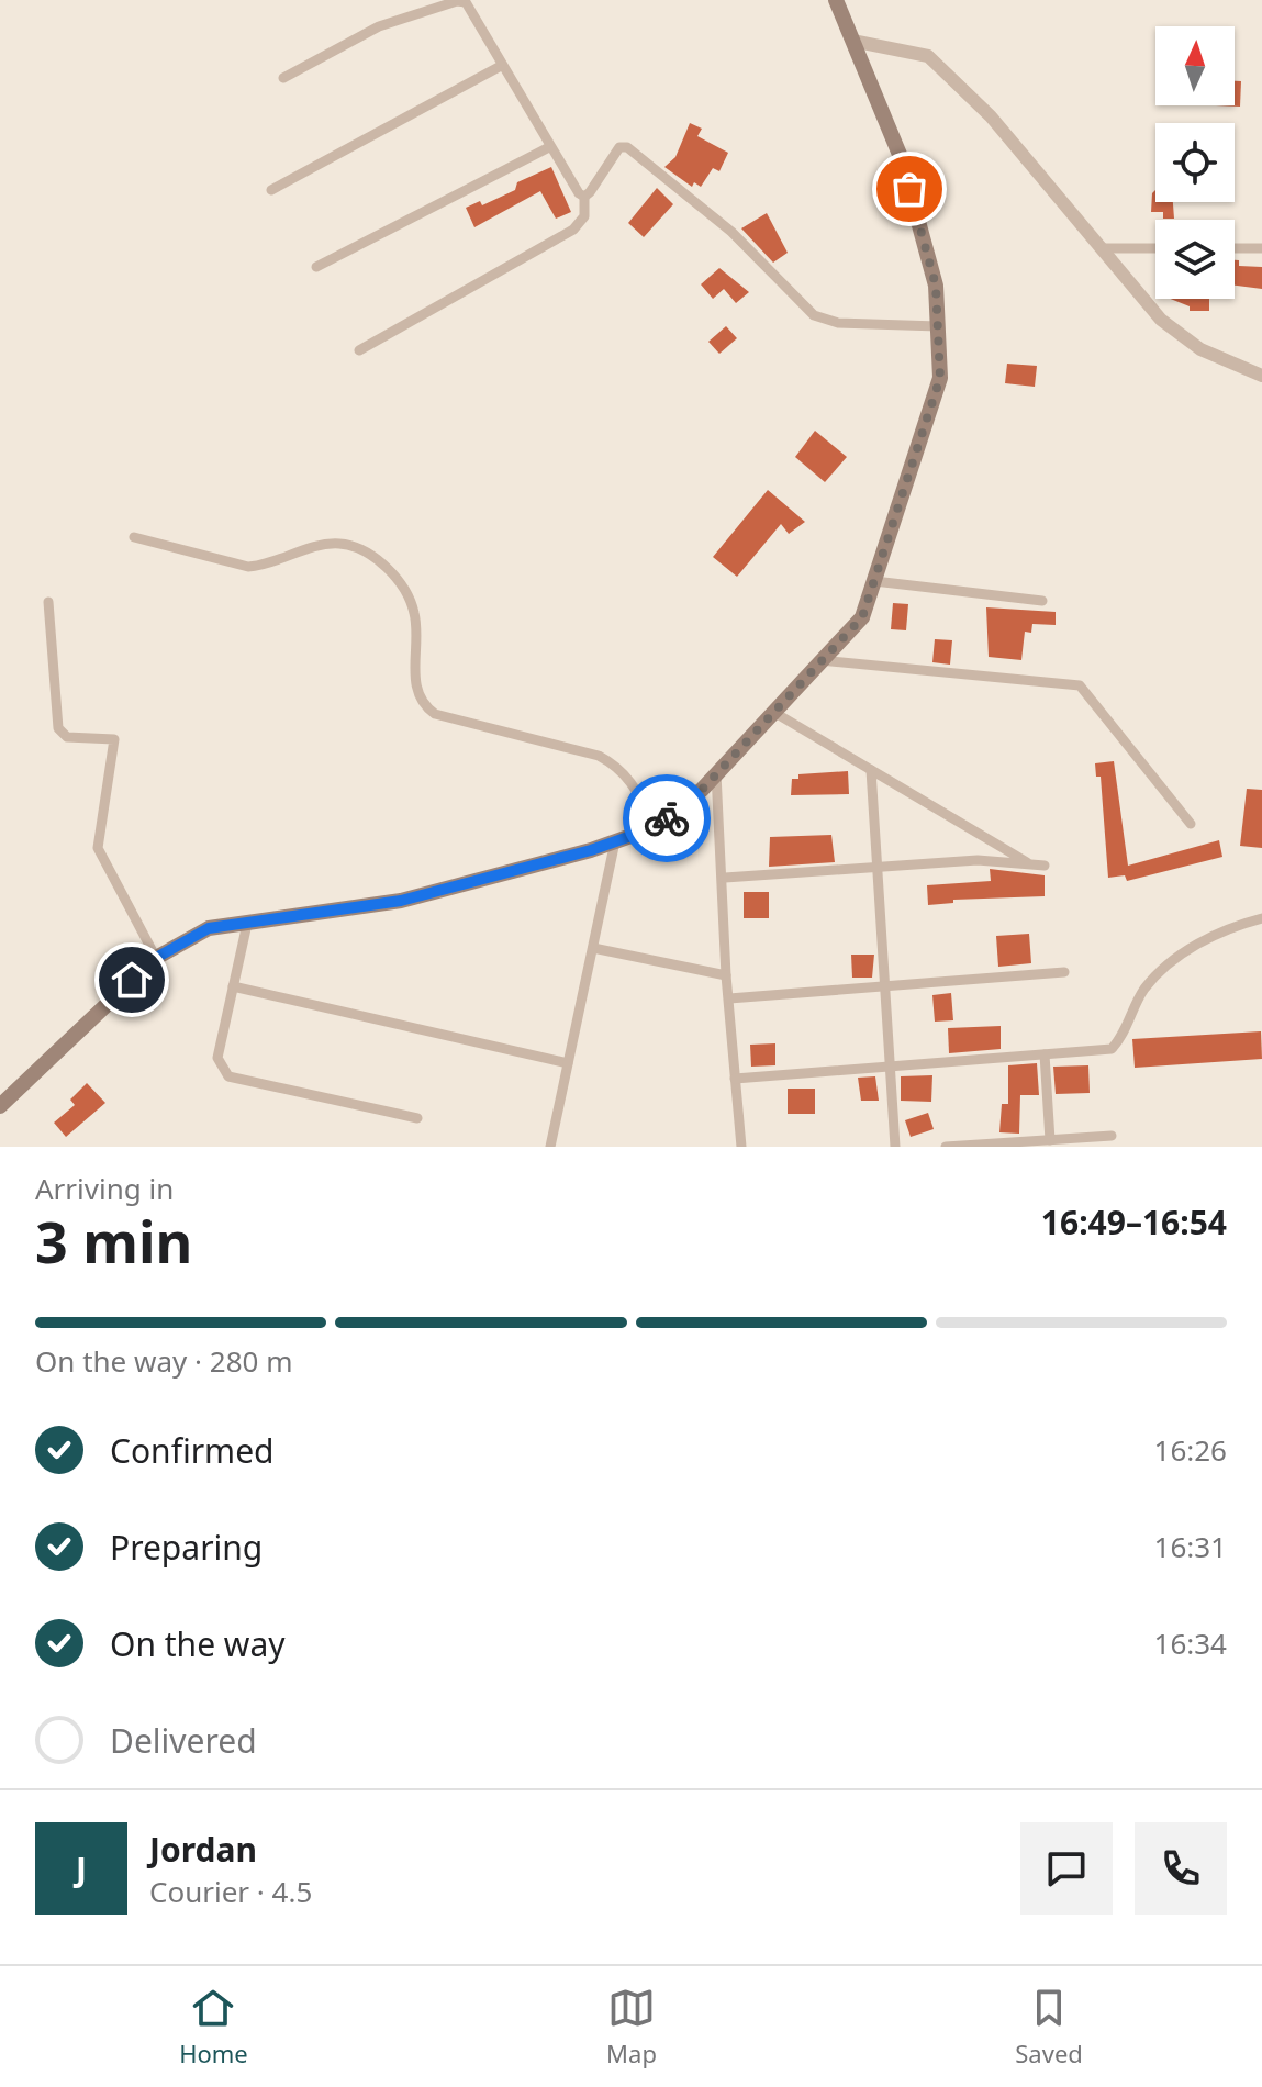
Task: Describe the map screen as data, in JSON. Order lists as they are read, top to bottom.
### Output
{
  "north": "top",
  "page": {
    "heading": ["3 min", "Arriving in", "16:49–16:54"],
    "panel": ["Jordan", "Courier · 4.5"],
    "bar": "On the way · 280 m",
    "list": [
      ["Confirmed", "16:26"],
      ["Preparing", "16:31"],
      ["On the way", "16:34"],
      "Delivered"
    ],
    "round": "J",
    "tabs": ["Home", "Map", "Saved"]
  }
}
